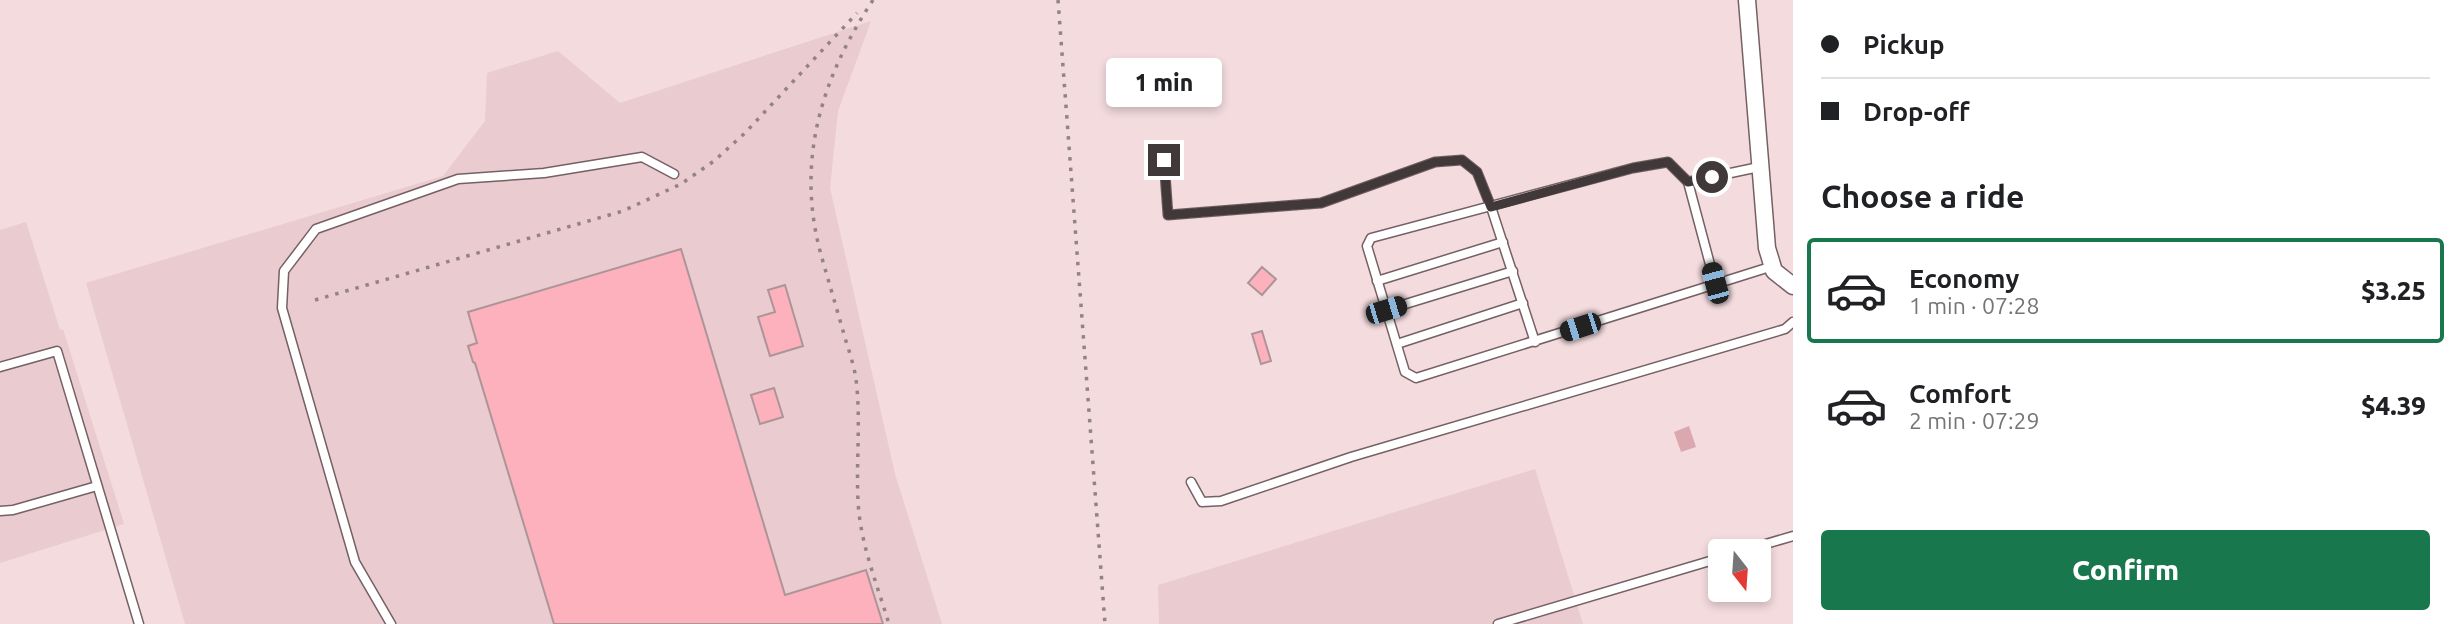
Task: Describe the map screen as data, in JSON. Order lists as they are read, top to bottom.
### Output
{
  "north": "bottom",
  "page": {
    "banner": ["Pickup", "Drop-off"],
    "bubble": "1 min",
    "heading": "Choose a ride",
    "list": [
      {
        "name": "Economy",
        "note": "1 min · 07:28",
        "value": "$3.25"
      },
      {
        "name": "Comfort",
        "note": "2 min · 07:29",
        "value": "$4.39"
      }
    ],
    "buttons": "Confirm"
  }
}
